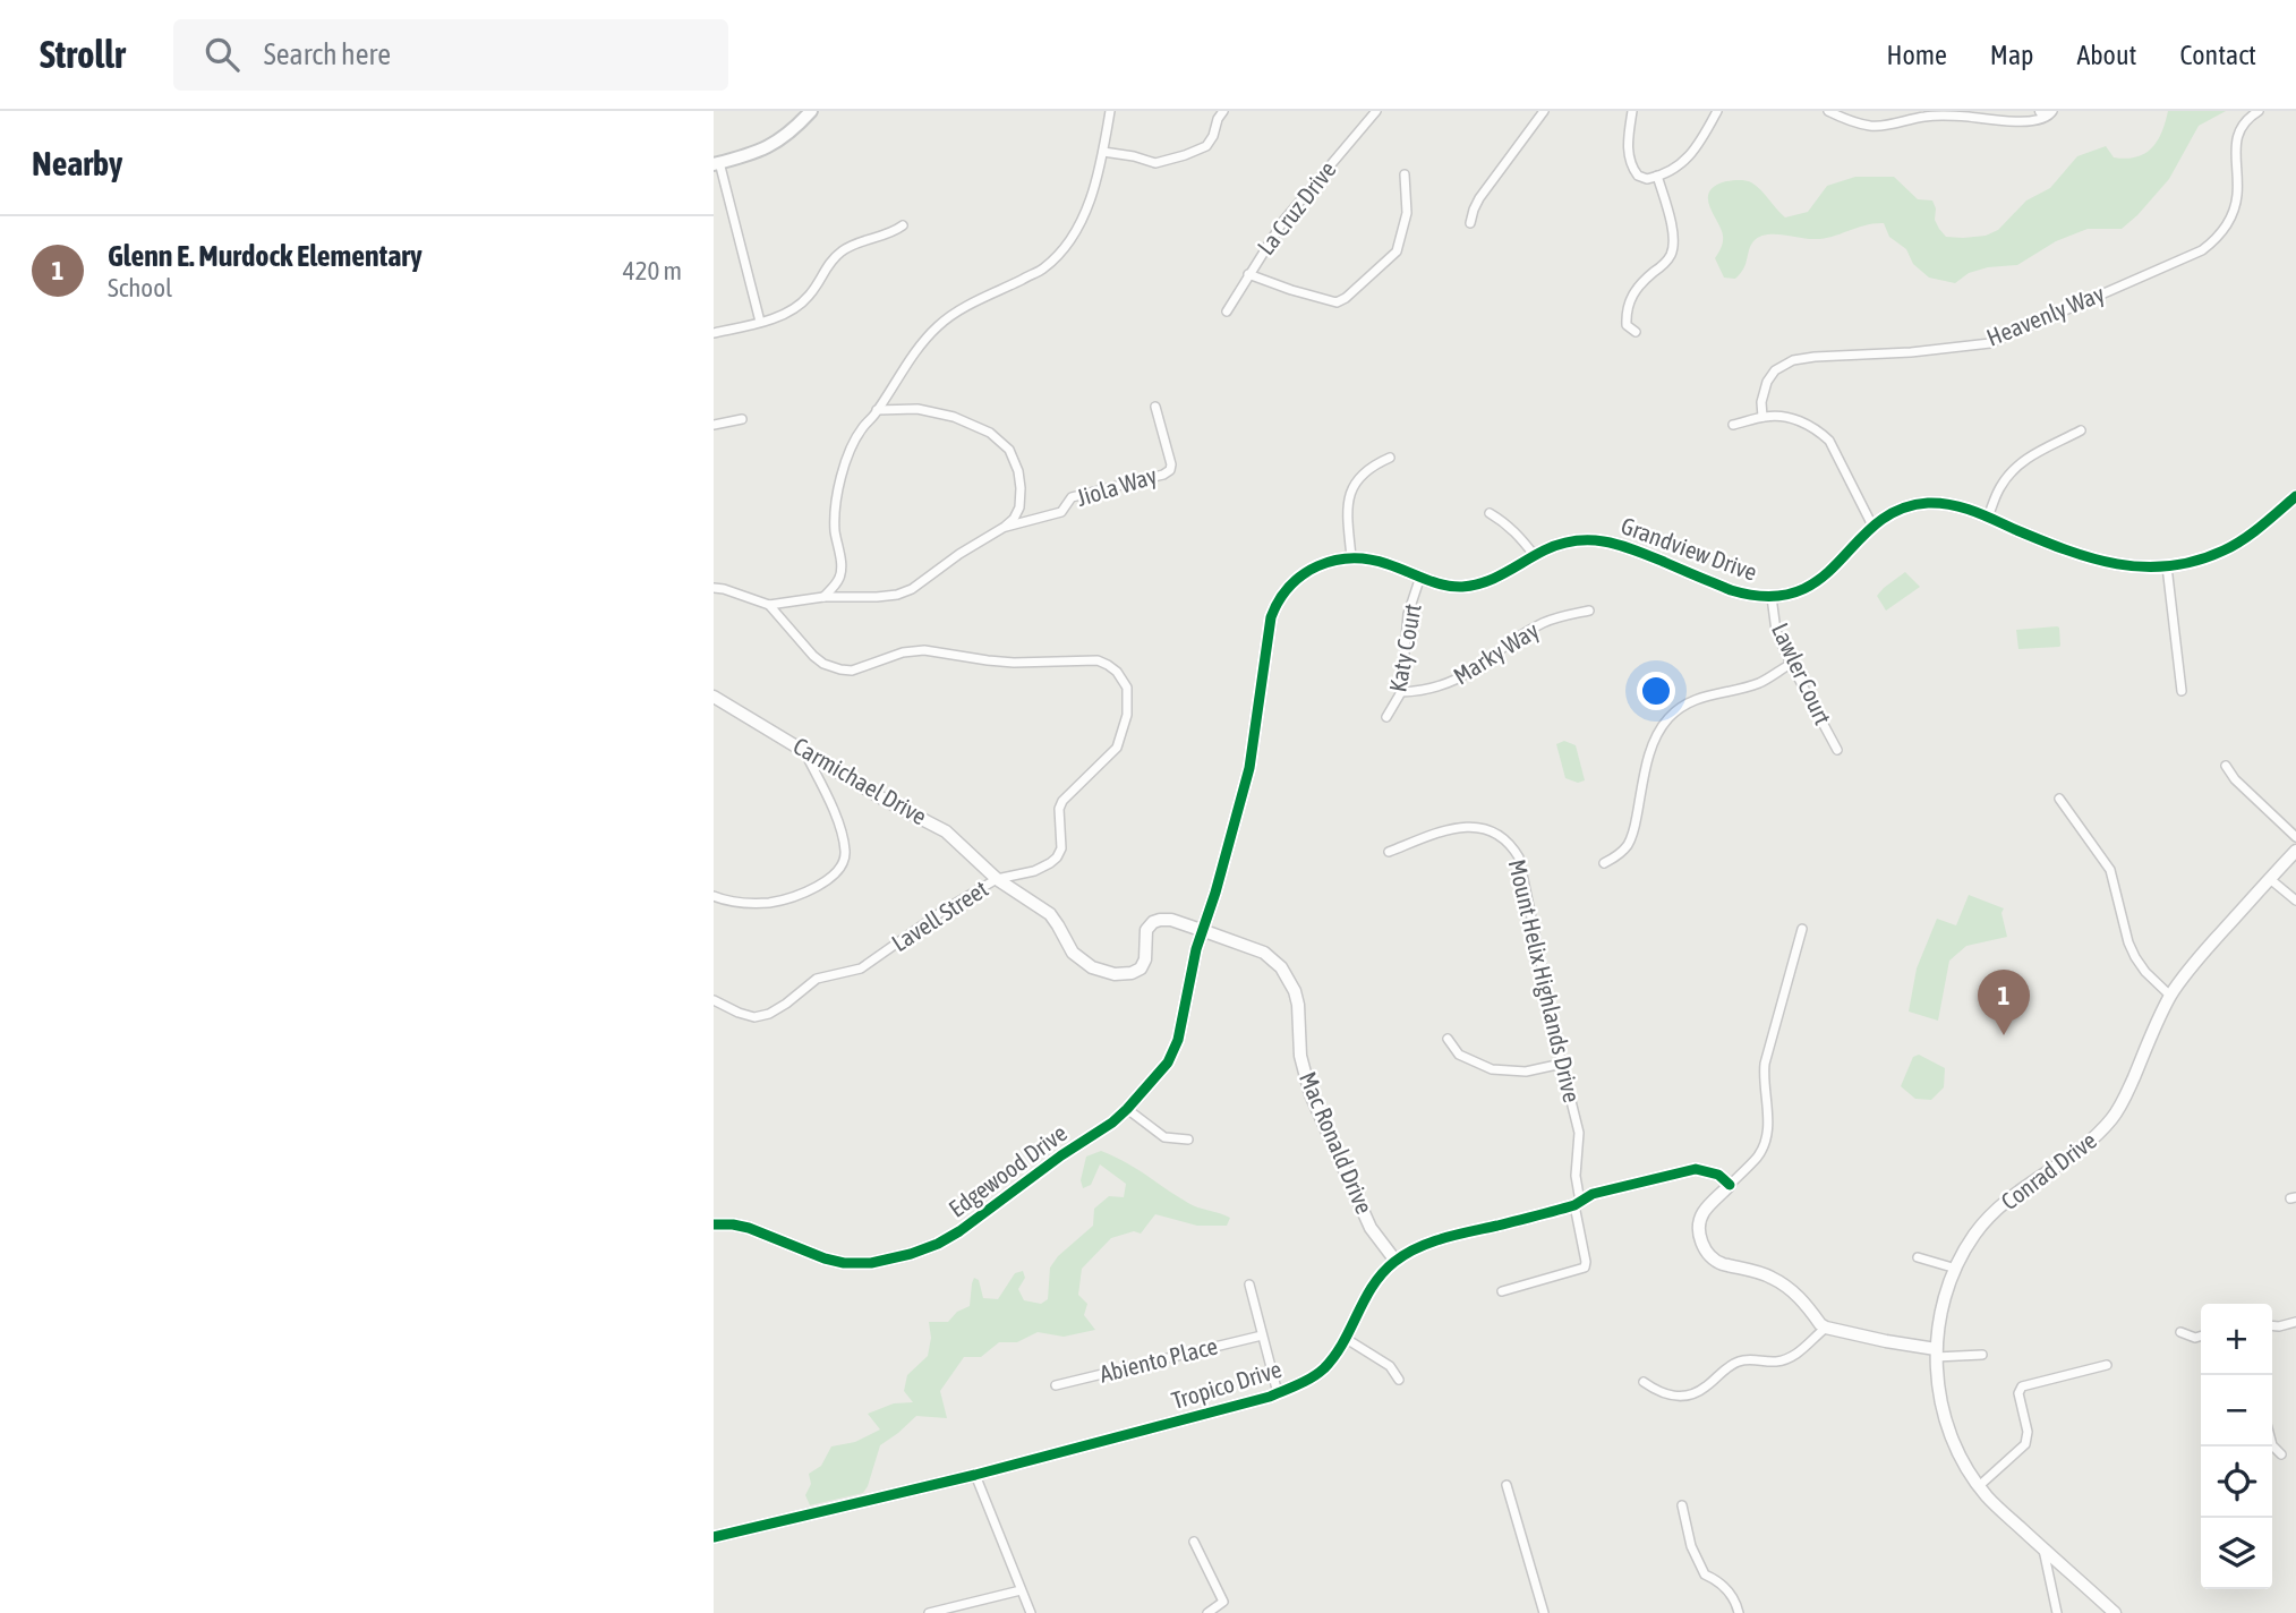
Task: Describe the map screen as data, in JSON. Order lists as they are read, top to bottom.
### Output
{
  "streets": {
    "street": [
      "La Cruz Drive",
      "Heavenly Way",
      "Jiola Way",
      "Grandview Drive",
      "Katy Court",
      "Marky Way",
      "Lawler Court",
      "Carmichael Drive",
      "Lavell Street",
      "Mount Helix Highlands Drive",
      "Mac Ronald Drive",
      "Edgewood Drive",
      "Conrad Drive",
      "Abiento Place",
      "Tropico Drive"
    ]
  },
  "crossings": [
    ["Grandview Drive", "Katy Court"],
    ["Grandview Drive", "Lawler Court"],
    ["Grandview Drive", "Lavell Street"],
    ["Grandview Drive", "Mac Ronald Drive"],
    ["Grandview Drive", "Edgewood Drive"],
    ["Katy Court", "Marky Way"],
    ["Carmichael Drive", "Lavell Street"],
    ["Lavell Street", "Mac Ronald Drive"],
    ["Lavell Street", "Edgewood Drive"],
    ["Mount Helix Highlands Drive", "Tropico Drive"],
    ["Mac Ronald Drive", "Edgewood Drive"],
    ["Mac Ronald Drive", "Tropico Drive"]
  ],
  "page": {
    "header": "Strollr",
    "search": "Search here",
    "nav": [
      "Home",
      "Map",
      "About",
      "Contact"
    ],
    "heading": "Nearby",
    "list": [
      {
        "mark": "1",
        "name": "Glenn E. Murdock Elementary",
        "note": "School",
        "value": "420 m"
      }
    ],
    "pins": "1",
    "map_buttons": ["+", "−"]
  }
}
